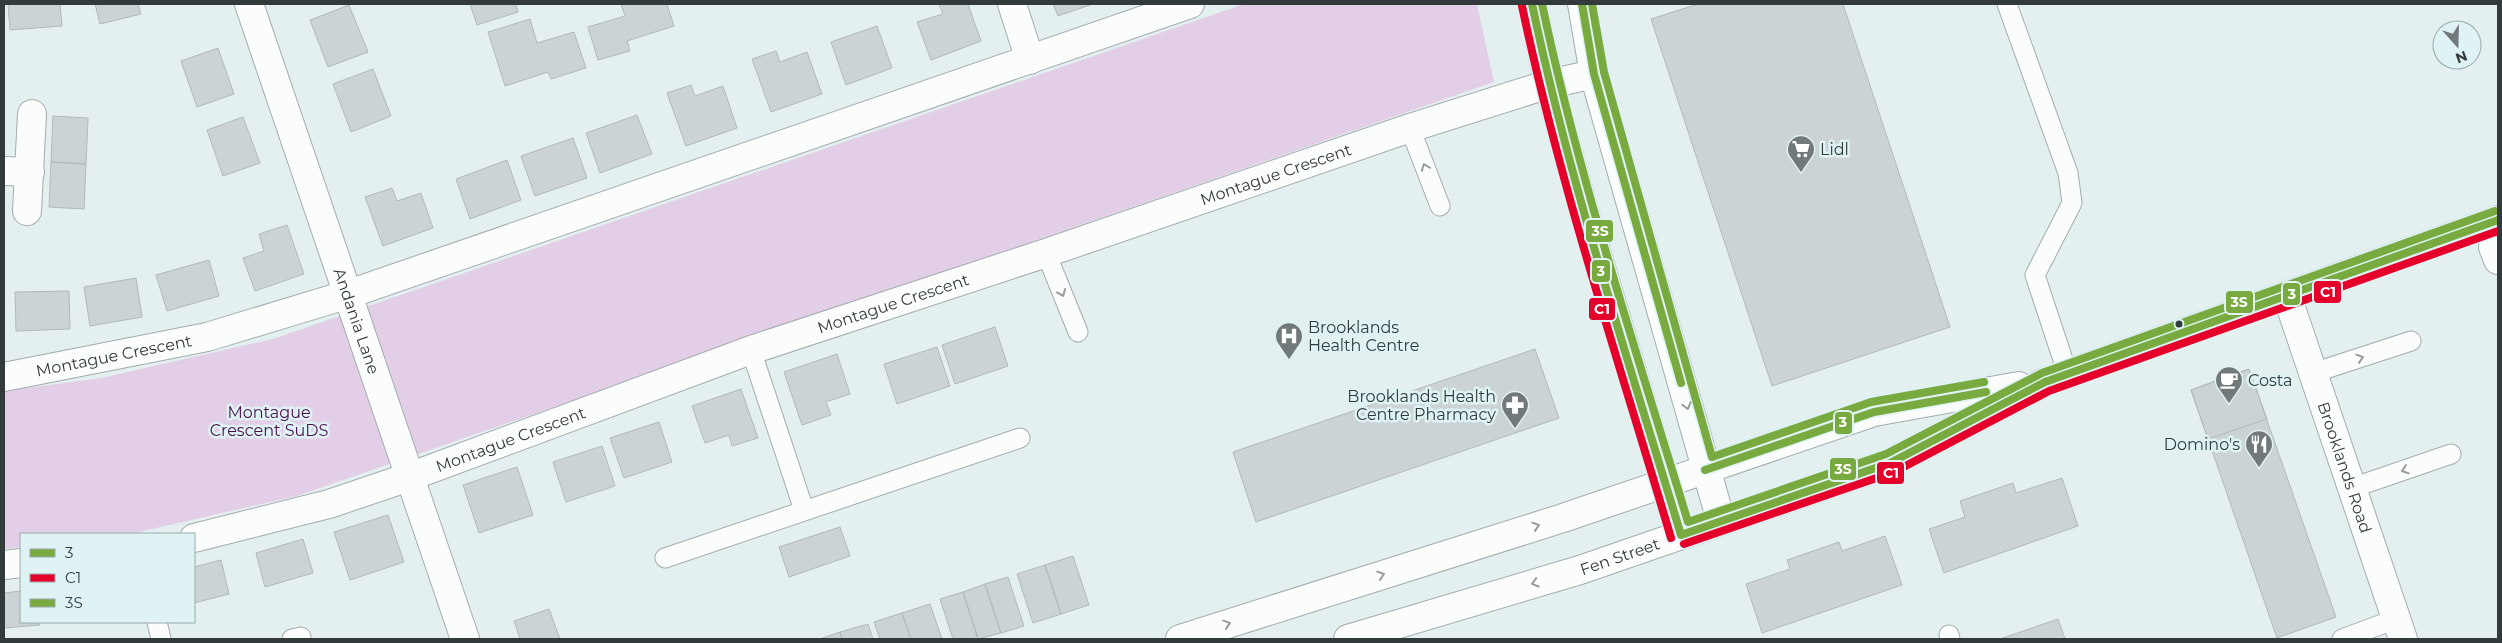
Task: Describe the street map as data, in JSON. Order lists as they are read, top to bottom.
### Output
{
  "streets": {
    "street": [
      "Montague Crescent",
      "Andania Lane",
      "Brooklands Road",
      "Fen Street"
    ]
  },
  "crossings": [
    ["Montague Crescent", "Andania Lane"],
    ["Brooklands Road", "Fen Street"]
  ],
  "parks": ["Montague Crescent SuDS"],
  "places": {
    "supermarket": ["Lidl"],
    "hospital": ["Brooklands Health Centre"],
    "cafe": ["Costa"],
    "pharmacy": ["Brooklands Health Centre Pharmacy"],
    "restaurant": ["Domino's"]
  },
  "lines": ["transit line 3", "transit line 3S", "transit line C1"],
  "legend": ["3", "C1", "3S"],
  "north": "bottom"
}
